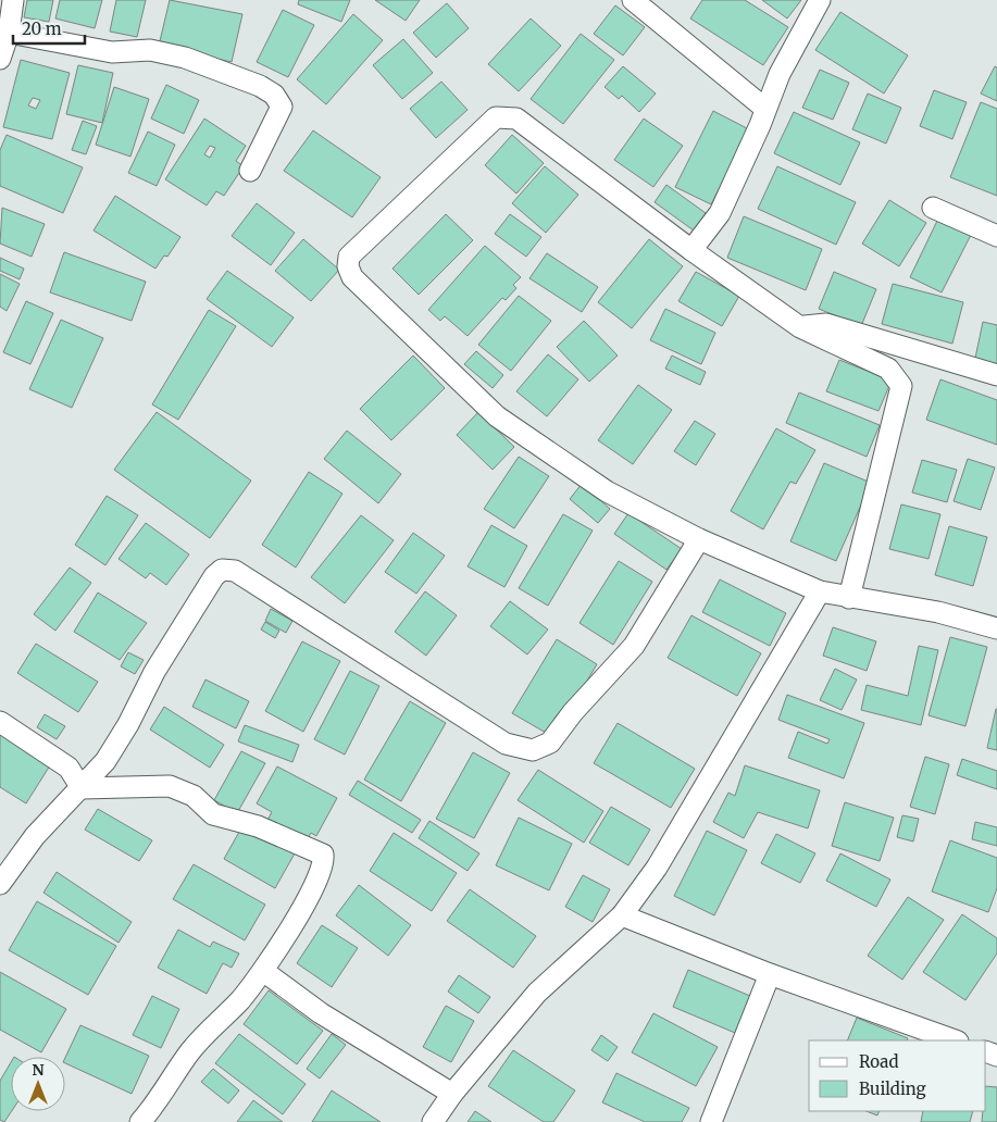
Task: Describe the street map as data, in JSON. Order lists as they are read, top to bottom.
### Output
{
  "legend": ["Road", "Building"],
  "scale_bar": "20 m",
  "north": "top"
}
